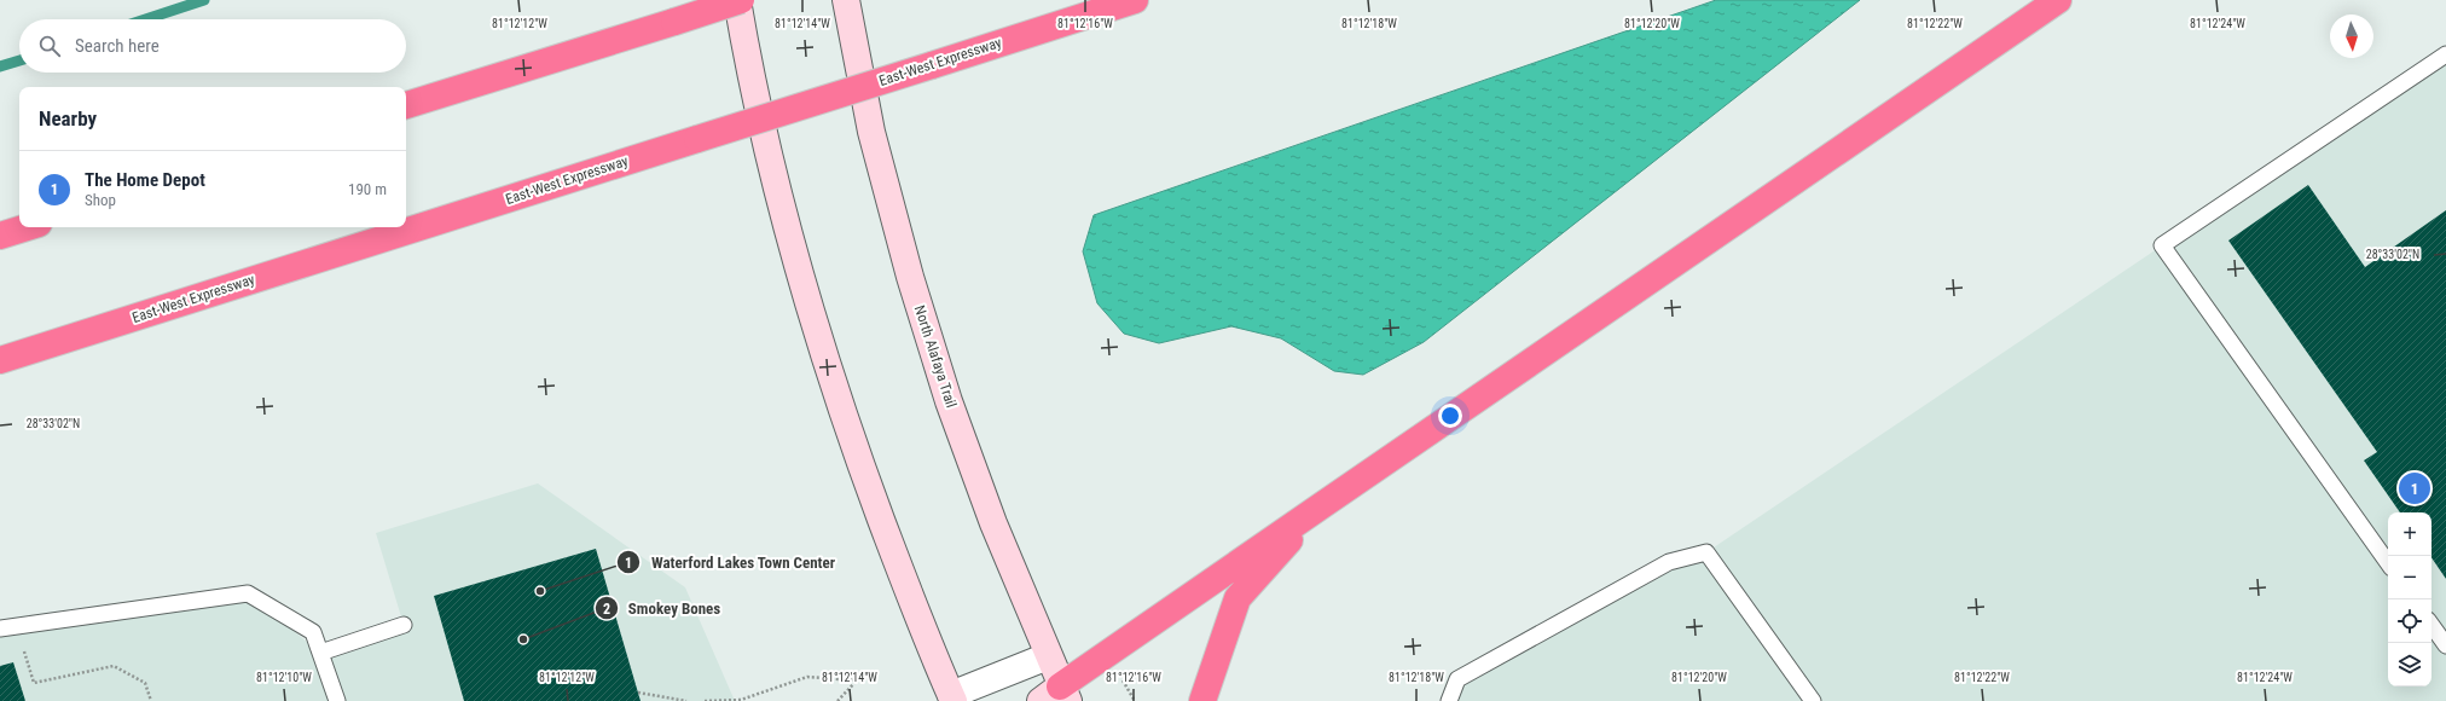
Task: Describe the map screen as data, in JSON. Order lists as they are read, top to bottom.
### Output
{
  "streets": {
    "highway": ["East-West Expressway"],
    "main road": ["North Alafaya Trail"]
  },
  "places": ["Waterford Lakes Town Center", "Smokey Bones"],
  "north": "bottom",
  "page": {
    "search": "Search here",
    "heading": "Nearby",
    "list": [
      {
        "mark": "1",
        "name": "The Home Depot",
        "note": "Shop",
        "value": "190 m"
      }
    ],
    "pins": "1",
    "map_buttons": ["+", "−"]
  },
  "coordinates": [
    "81°12'12\"W",
    "81°12'14\"W",
    "81°12'16\"W",
    "81°12'18\"W",
    "81°12'20\"W",
    "81°12'22\"W",
    "81°12'24\"W",
    "28°33'02\"N",
    "81°12'10\"W"
  ]
}
